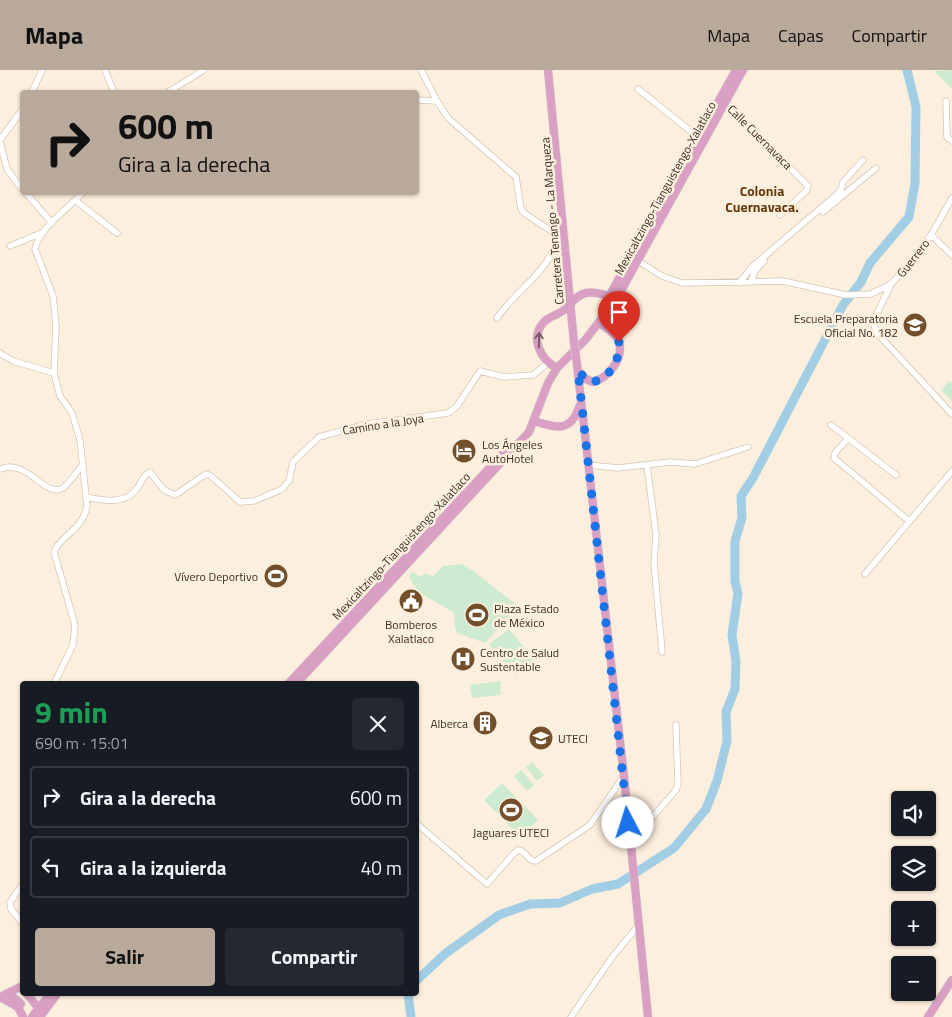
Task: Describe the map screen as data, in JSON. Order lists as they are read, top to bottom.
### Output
{
  "streets": {
    "main road": ["Mexicaltzingo-Tianguistengo-Xalatlaco", "Carretera Tenango - La Marqueza"],
    "street": ["Calle Cuernavaca", "Guerrero", "Camino a la Joya"]
  },
  "crossings": [
    ["Calle Cuernavaca", "Mexicaltzingo-Tianguistengo-Xalatlaco"]
  ],
  "districts": ["Colonia Cuernavaca."],
  "places": {
    "school or university": ["Escuela Preparatoria Oficial No. 182", "UTECI"],
    "hotel": ["Los Ángeles AutoHotel"],
    "sports": ["Vívero Deportivo", "Plaza Estado de México", "Jaguares UTECI"],
    "public building": ["Bomberos Xalatlaco"],
    "hospital": ["Centro de Salud Sustentable"],
    "building": ["Alberca"]
  },
  "page": {
    "header": "Mapa",
    "nav": ["Mapa", "Capas", "Compartir"],
    "turn": ["600 m", "Gira a la derecha"],
    "heading": ["9 min", "690 m · 15:01"],
    "list": [
      {
        "name": "Gira a la derecha",
        "value": "600 m"
      },
      {
        "name": "Gira a la izquierda",
        "value": "40 m"
      }
    ],
    "map_buttons": ["+", "−"],
    "buttons": ["Salir", "Compartir"]
  }
}
